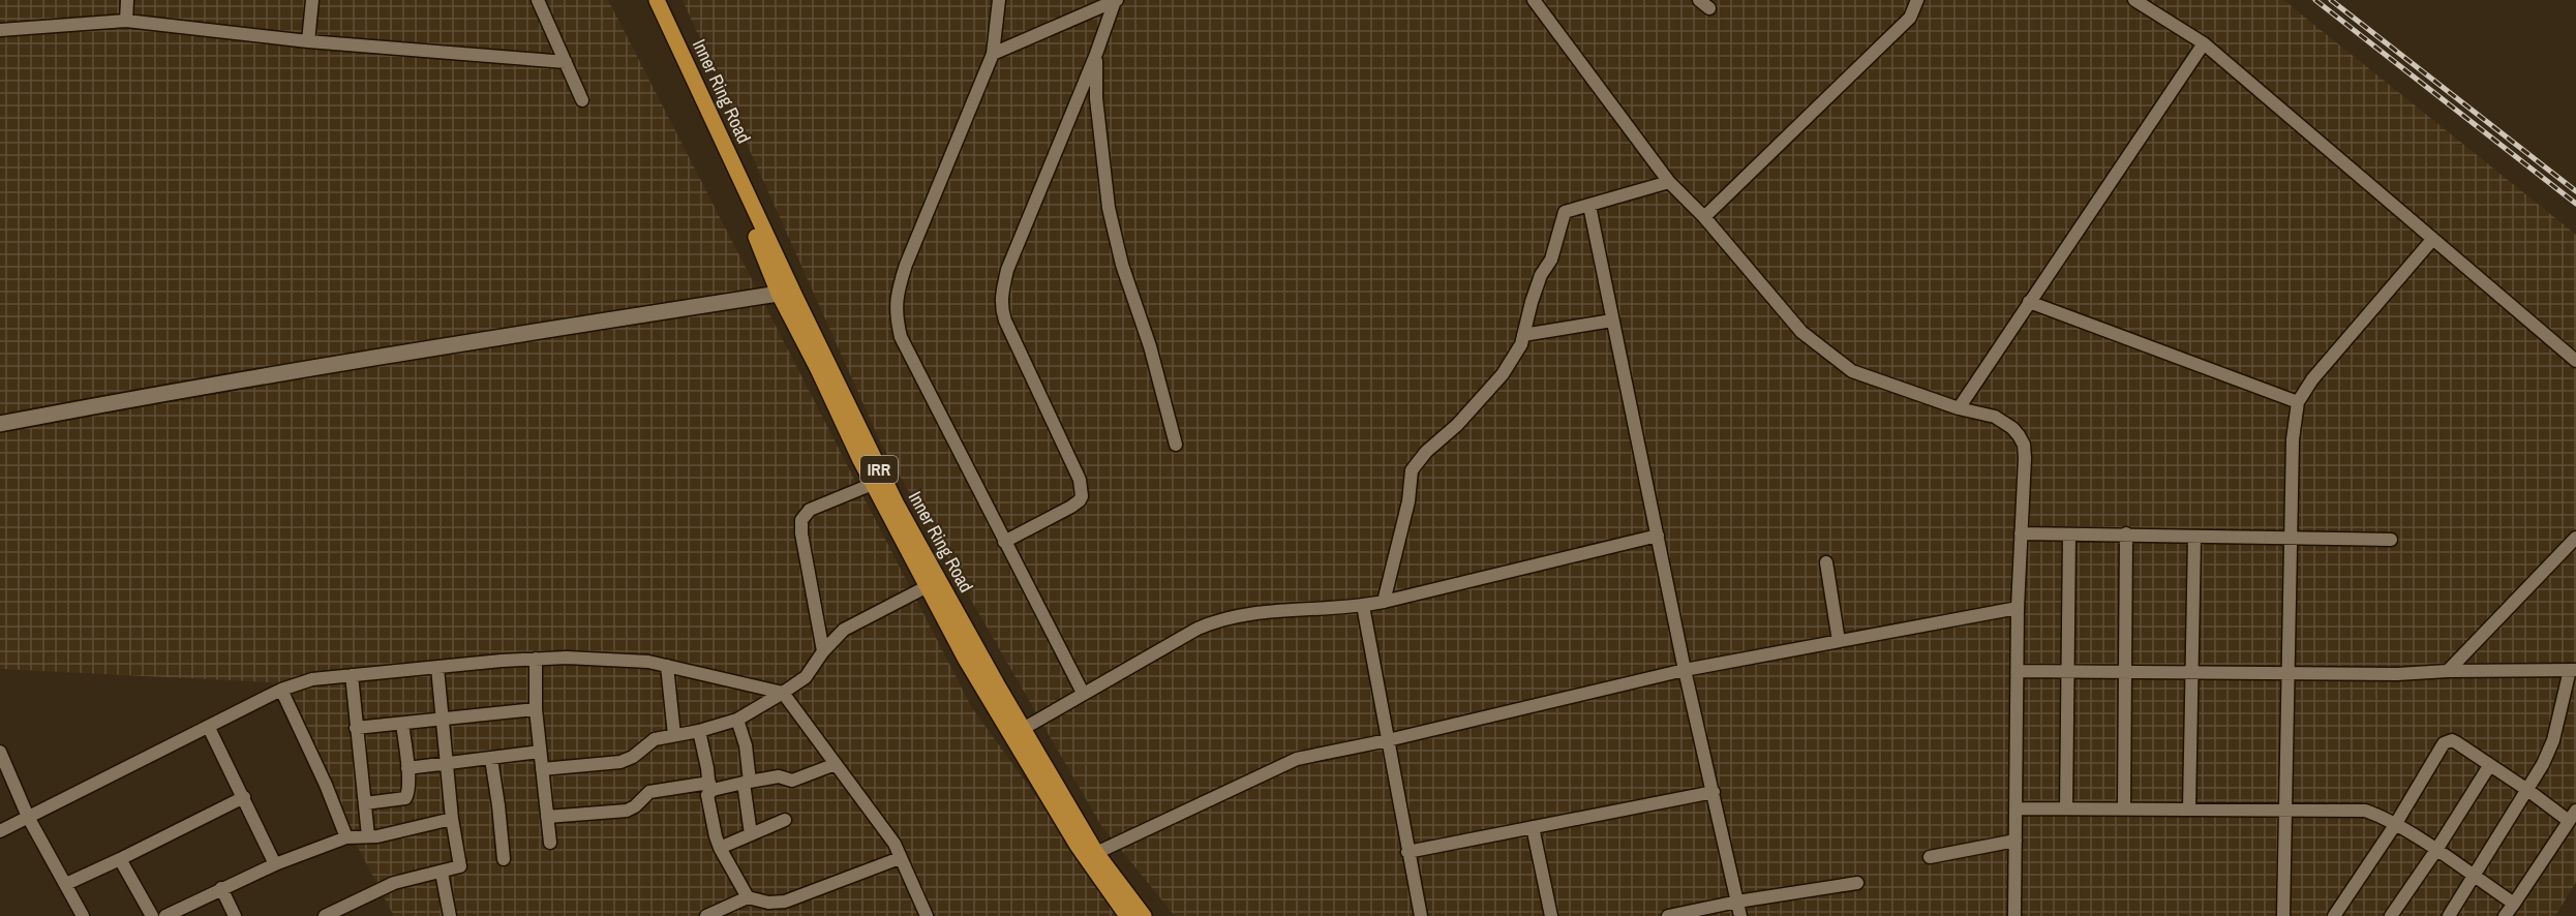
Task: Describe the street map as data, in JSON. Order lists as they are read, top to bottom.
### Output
{
  "streets": {
    "main road": ["Inner Ring Road", "IRR"]
  }
}
